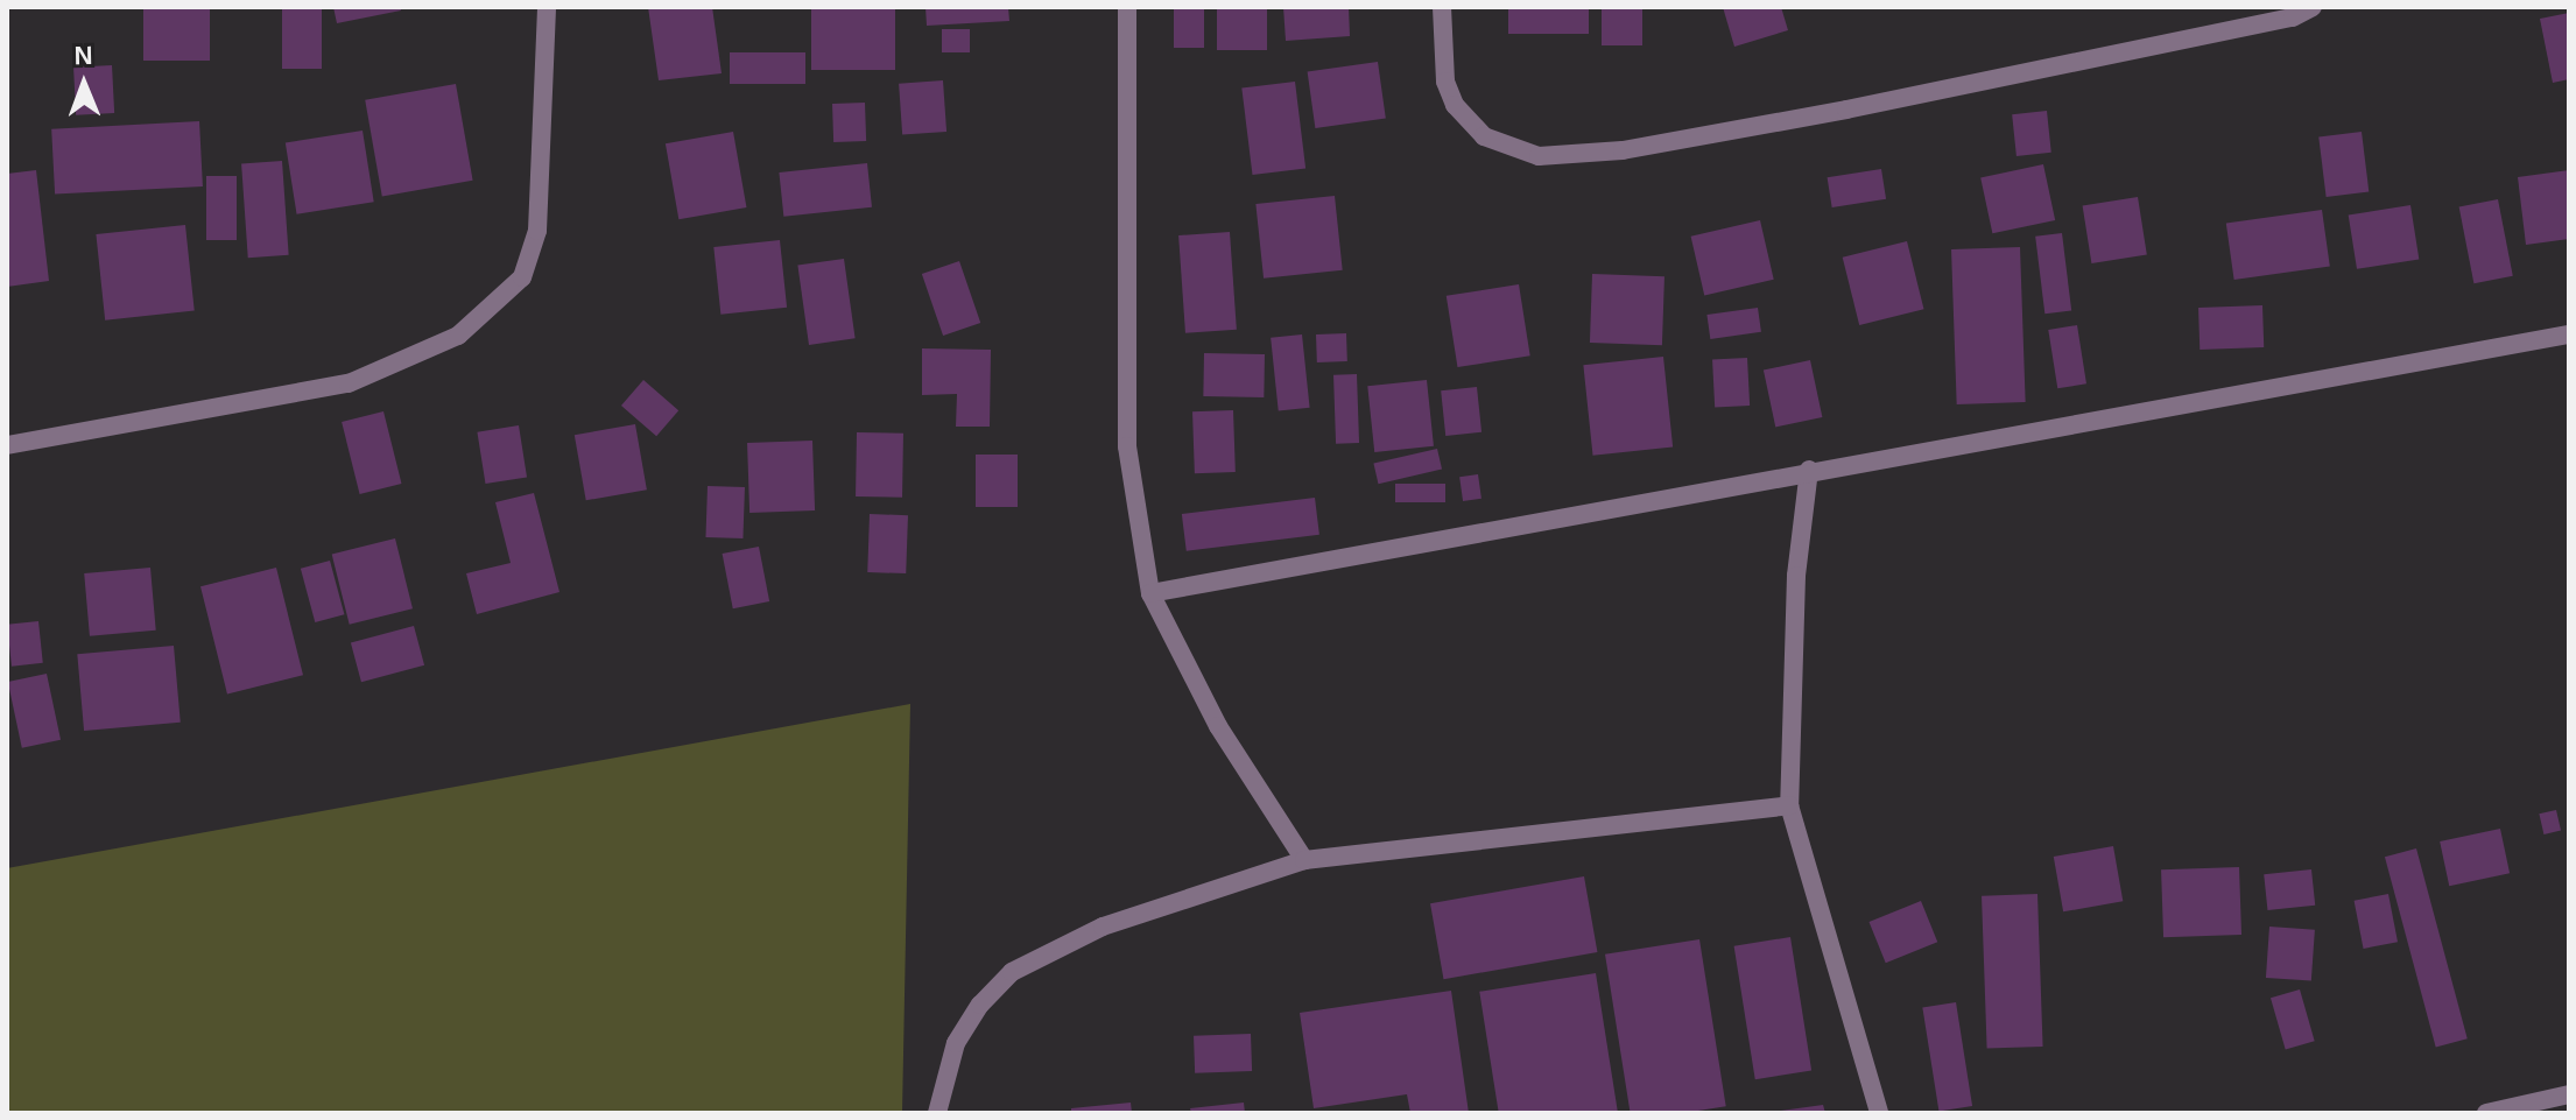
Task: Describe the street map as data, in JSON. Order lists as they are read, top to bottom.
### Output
{
  "north": "top"
}
